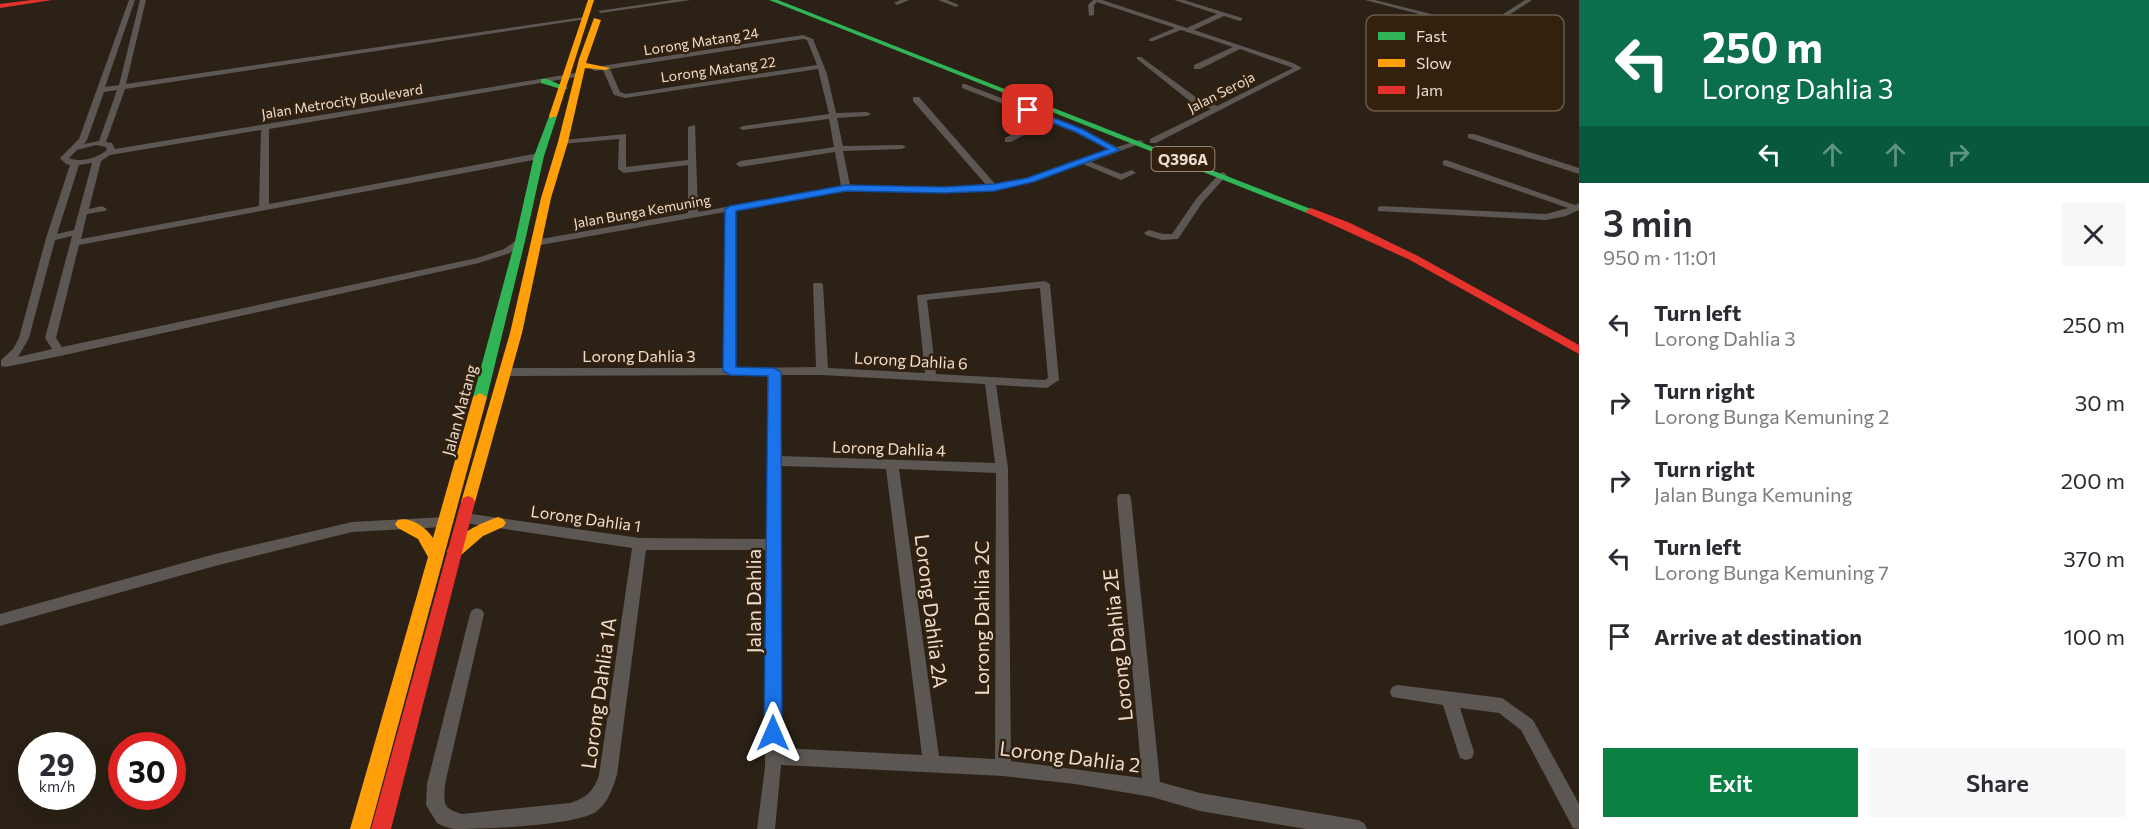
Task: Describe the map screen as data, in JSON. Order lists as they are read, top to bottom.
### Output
{
  "streets": {
    "main road": ["Q396A", "Jalan Matang"],
    "street": [
      "Lorong Matang 24",
      "Lorong Matang 22",
      "Jalan Seroja",
      "Jalan Metrocity Boulevard",
      "Jalan Bunga Kemuning",
      "Lorong Dahlia 3",
      "Lorong Dahlia 6",
      "Lorong Dahlia 4",
      "Lorong Dahlia 1",
      "Jalan Dahlia",
      "Lorong Dahlia 2A",
      "Lorong Dahlia 2C",
      "Lorong Dahlia 2E",
      "Lorong Dahlia 1A",
      "Lorong Dahlia 2"
    ]
  },
  "crossings": [
    ["Lorong Matang 24", "Lorong Matang 22"],
    ["Jalan Seroja", "Q396A"],
    ["Jalan Seroja", "Jalan Bunga Kemuning"],
    ["Jalan Metrocity Boulevard", "Jalan Matang"],
    ["Q396A", "Jalan Bunga Kemuning"],
    ["Jalan Bunga Kemuning", "Jalan Matang"],
    ["Lorong Dahlia 3", "Lorong Dahlia 6"],
    ["Lorong Dahlia 3", "Jalan Matang"],
    ["Lorong Dahlia 3", "Jalan Dahlia"],
    ["Lorong Dahlia 6", "Jalan Dahlia"],
    ["Lorong Dahlia 6", "Lorong Dahlia 2C"],
    ["Jalan Matang", "Lorong Dahlia 1"],
    ["Lorong Dahlia 4", "Jalan Dahlia"],
    ["Lorong Dahlia 4", "Lorong Dahlia 2A"],
    ["Lorong Dahlia 4", "Lorong Dahlia 2C"],
    ["Lorong Dahlia 1", "Jalan Dahlia"],
    ["Lorong Dahlia 1", "Lorong Dahlia 1A"],
    ["Jalan Dahlia", "Lorong Dahlia 2"],
    ["Lorong Dahlia 2A", "Lorong Dahlia 2"],
    ["Lorong Dahlia 2C", "Lorong Dahlia 2"],
    ["Lorong Dahlia 2E", "Lorong Dahlia 2"]
  ],
  "legend": ["Fast", "Slow", "Jam"],
  "page": {
    "turn": ["250 m", "Lorong Dahlia 3"],
    "heading": ["3 min", "950 m · 11:01"],
    "list": [
      {
        "name": "Turn left",
        "note": "Lorong Dahlia 3",
        "value": "250 m"
      },
      {
        "name": "Turn right",
        "note": "Lorong Bunga Kemuning 2",
        "value": "30 m"
      },
      {
        "name": "Turn right",
        "note": "Jalan Bunga Kemuning",
        "value": "200 m"
      },
      {
        "name": "Turn left",
        "note": "Lorong Bunga Kemuning 7",
        "value": "370 m"
      },
      {
        "name": "Arrive at destination",
        "value": "100 m"
      }
    ],
    "speed": "29 km/h",
    "limit": "30",
    "buttons": ["Exit", "Share"]
  }
}
